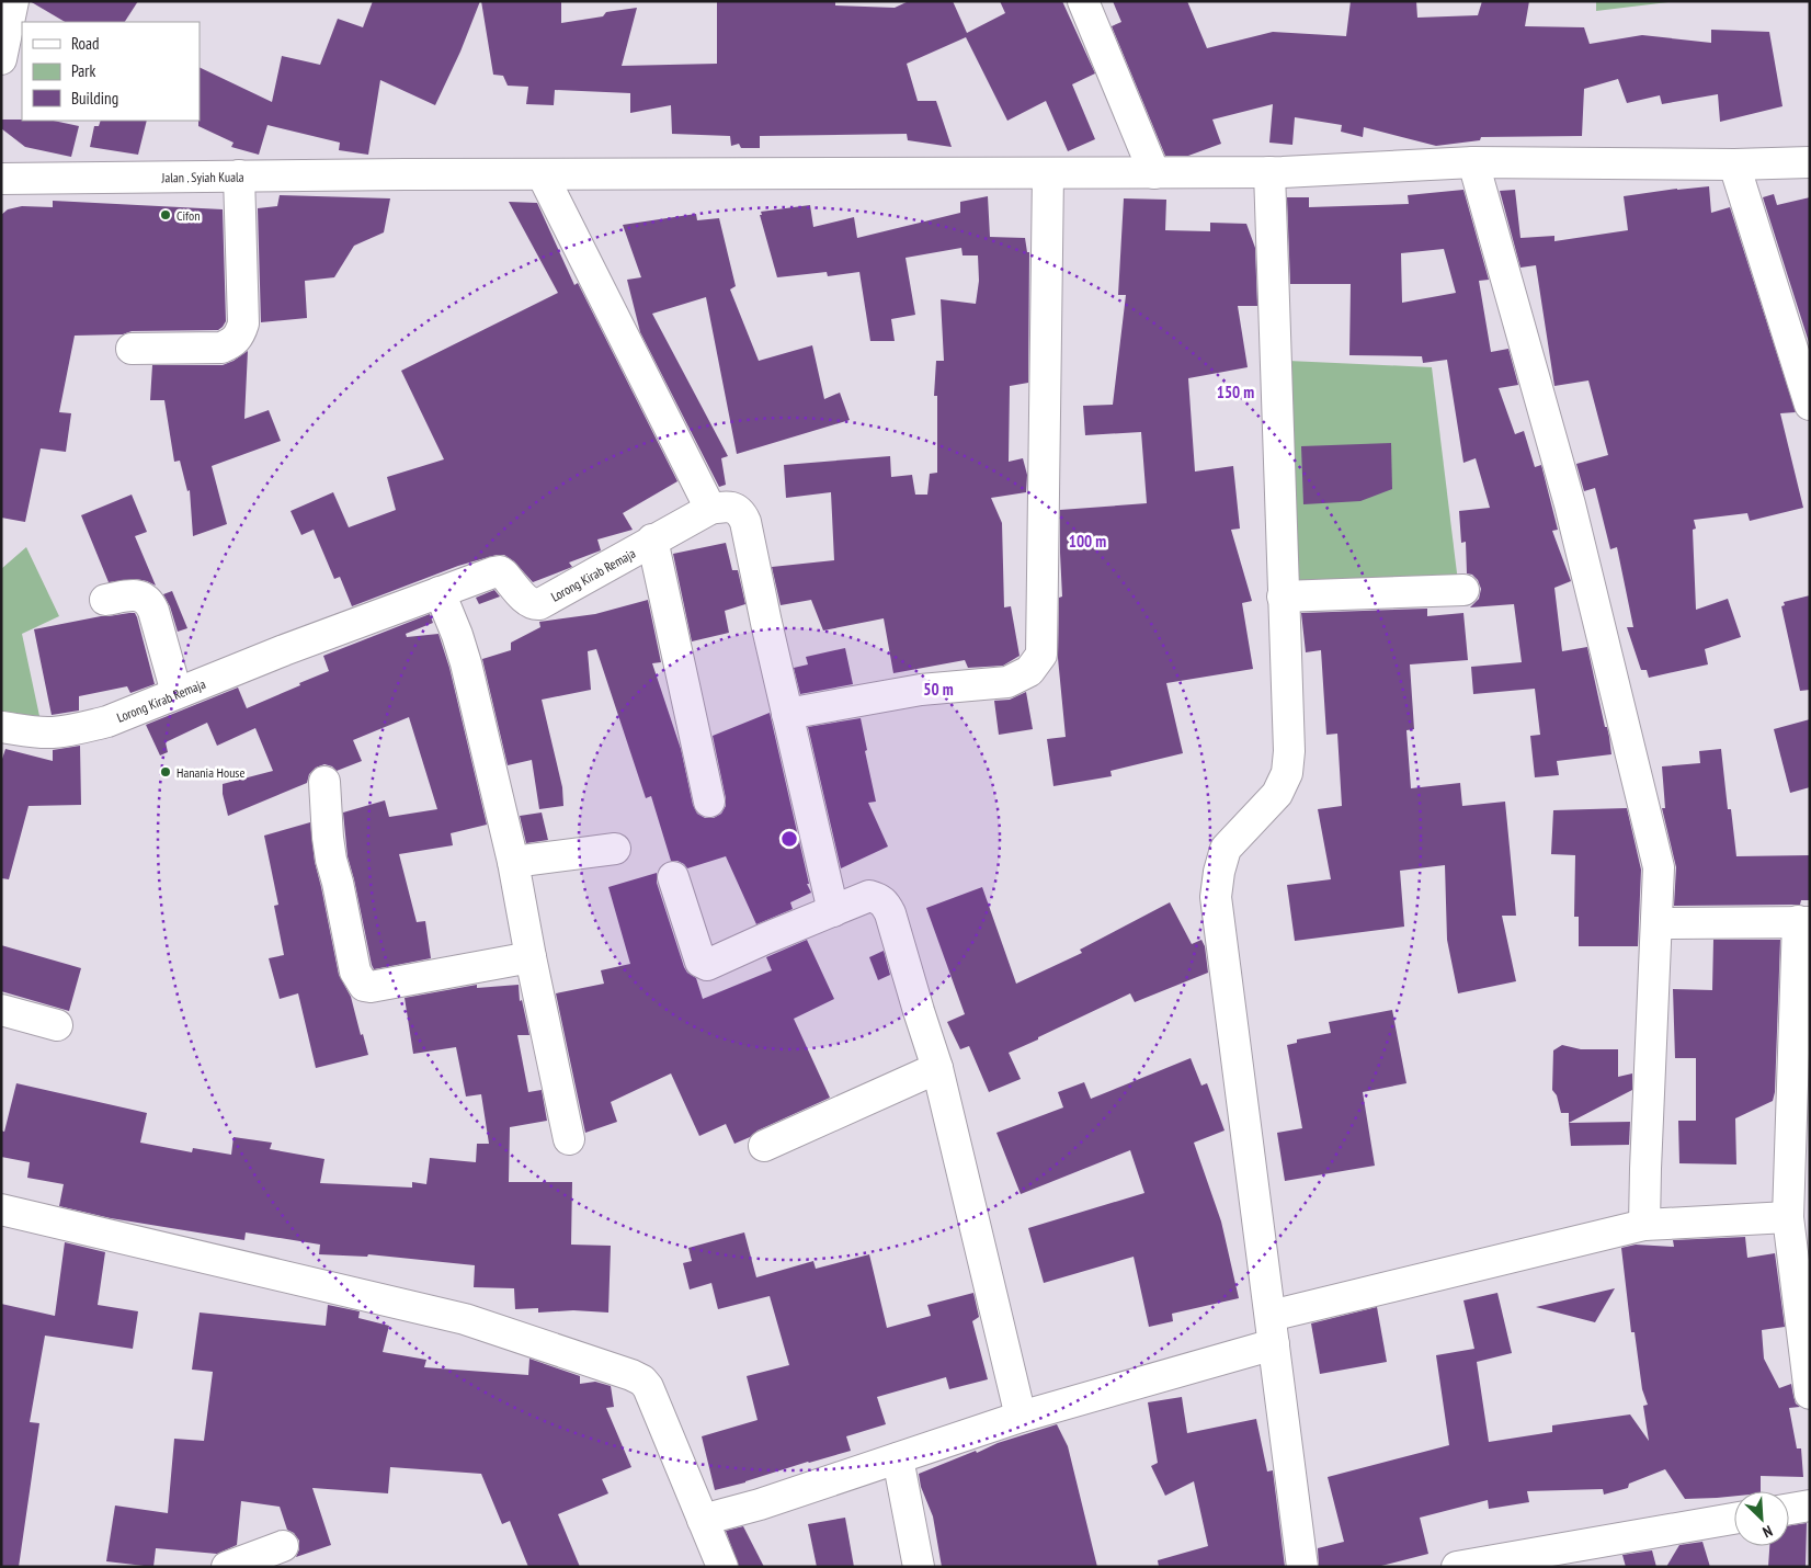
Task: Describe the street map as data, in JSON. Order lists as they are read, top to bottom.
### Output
{
  "streets": {
    "street": ["Jalan . Syiah Kuala", "Lorong Kirab Remaja"]
  },
  "places": ["Cifon", "Hanania House"],
  "legend": ["Road", "Park", "Building"],
  "north": "bottom right",
  "rings": ["150 m", "100 m", "50 m"]
}
